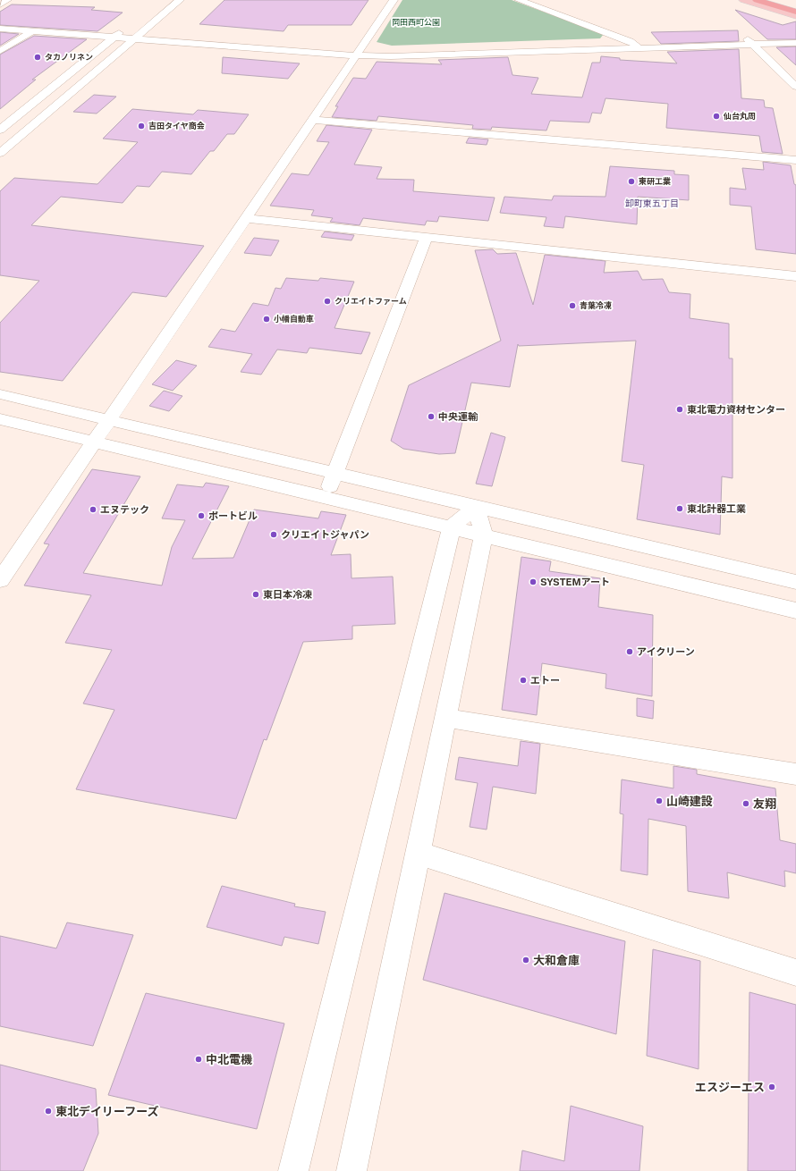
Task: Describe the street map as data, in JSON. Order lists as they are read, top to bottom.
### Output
{
  "districts": ["卸町東五丁目"],
  "parks": ["岡田西町公園"],
  "places": [
    "タカノリネン",
    "仙台丸周",
    "吉田タイヤ商会",
    "東研工業",
    "クリエイトファーム",
    "青葉冷凍",
    "小幡自動車",
    "東北電力資材センター",
    "中央運輸",
    "東北計器工業",
    "エヌテック",
    "ポートビル",
    "クリエイトジャパン",
    "SYSTEMアート",
    "東日本冷凍",
    "アイクリーン",
    "エトー",
    "山崎建設",
    "友翔",
    "大和倉庫",
    "中北電機",
    "エスジーエス",
    "東北デイリーフーズ"
  ]
}
